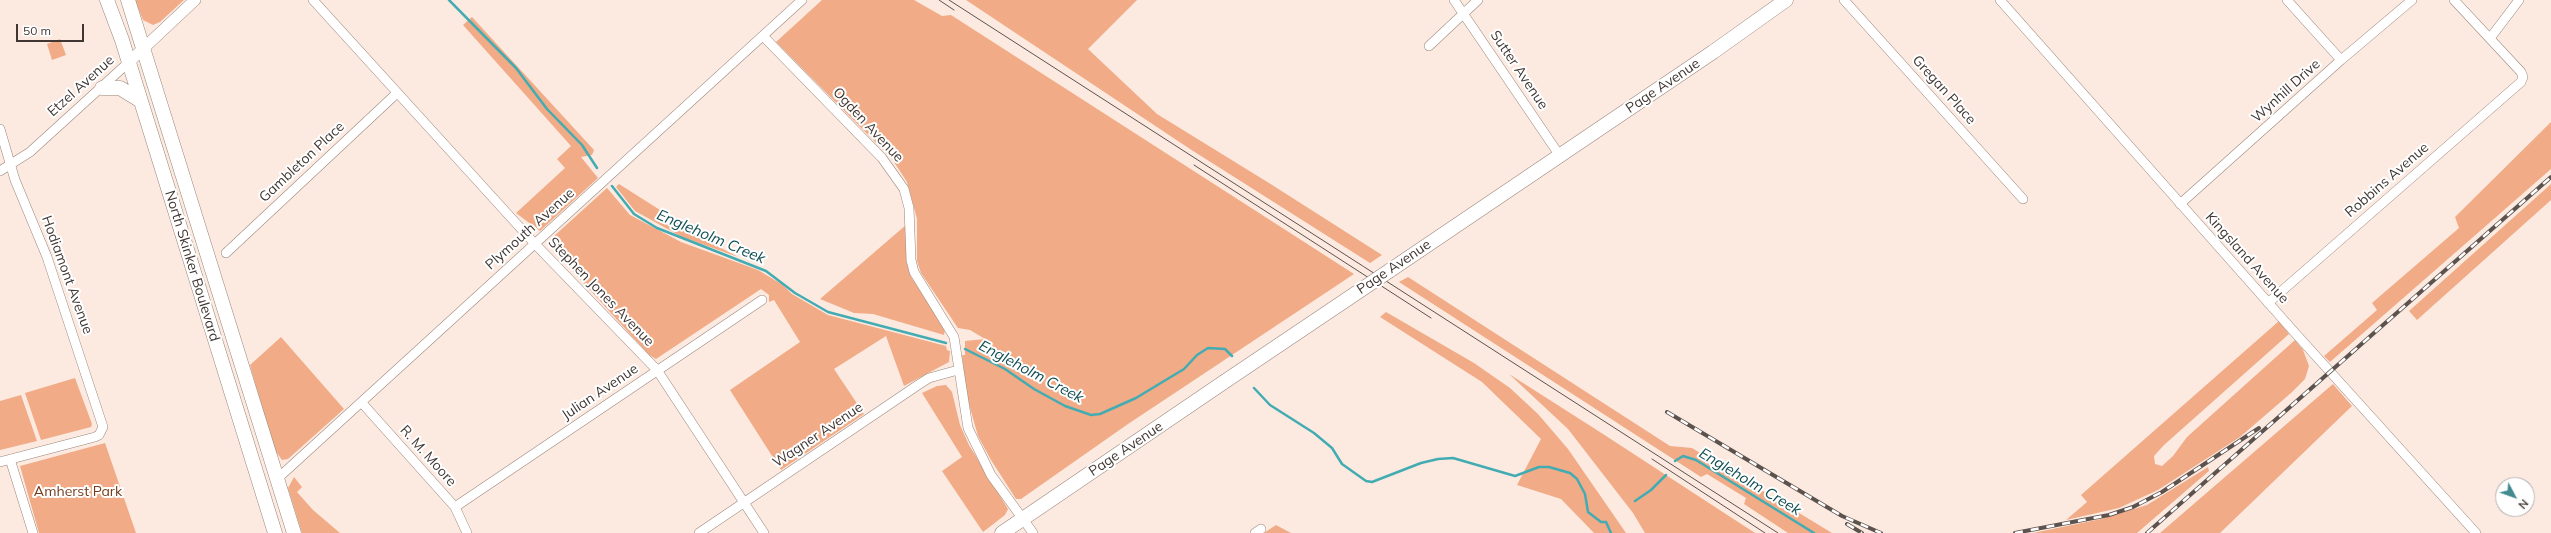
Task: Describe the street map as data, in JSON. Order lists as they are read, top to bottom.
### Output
{
  "streets": {
    "main road": ["Page Avenue", "North Skinker Boulevard"],
    "street": [
      "Sutter Avenue",
      "Etzel Avenue",
      "Gregan Place",
      "Wynhill Drive",
      "Ogden Avenue",
      "Gambleton Place",
      "Robbins Avenue",
      "Plymouth Avenue",
      "Kingsland Avenue",
      "Hodiamont Avenue",
      "Stephen Jones Avenue",
      "Julian Avenue",
      "Wagner Avenue",
      "R. M. Moore"
    ]
  },
  "crossings": [
    ["Sutter Avenue", "Page Avenue"],
    ["Etzel Avenue", "North Skinker Boulevard"],
    ["Etzel Avenue", "Hodiamont Avenue"],
    ["Page Avenue", "Ogden Avenue"],
    ["Wynhill Drive", "Kingsland Avenue"],
    ["Ogden Avenue", "Plymouth Avenue"],
    ["Ogden Avenue", "Wagner Avenue"],
    ["Gambleton Place", "Stephen Jones Avenue"],
    ["Robbins Avenue", "Kingsland Avenue"],
    ["Plymouth Avenue", "North Skinker Boulevard"],
    ["Plymouth Avenue", "Stephen Jones Avenue"],
    ["Plymouth Avenue", "R. M. Moore"],
    ["Stephen Jones Avenue", "Julian Avenue"],
    ["Stephen Jones Avenue", "Wagner Avenue"],
    ["Julian Avenue", "R. M. Moore"]
  ],
  "water": ["Engleholm Creek"],
  "parks": ["Amherst Park"],
  "scale_bar": "50 m",
  "north": "bottom right"
}
